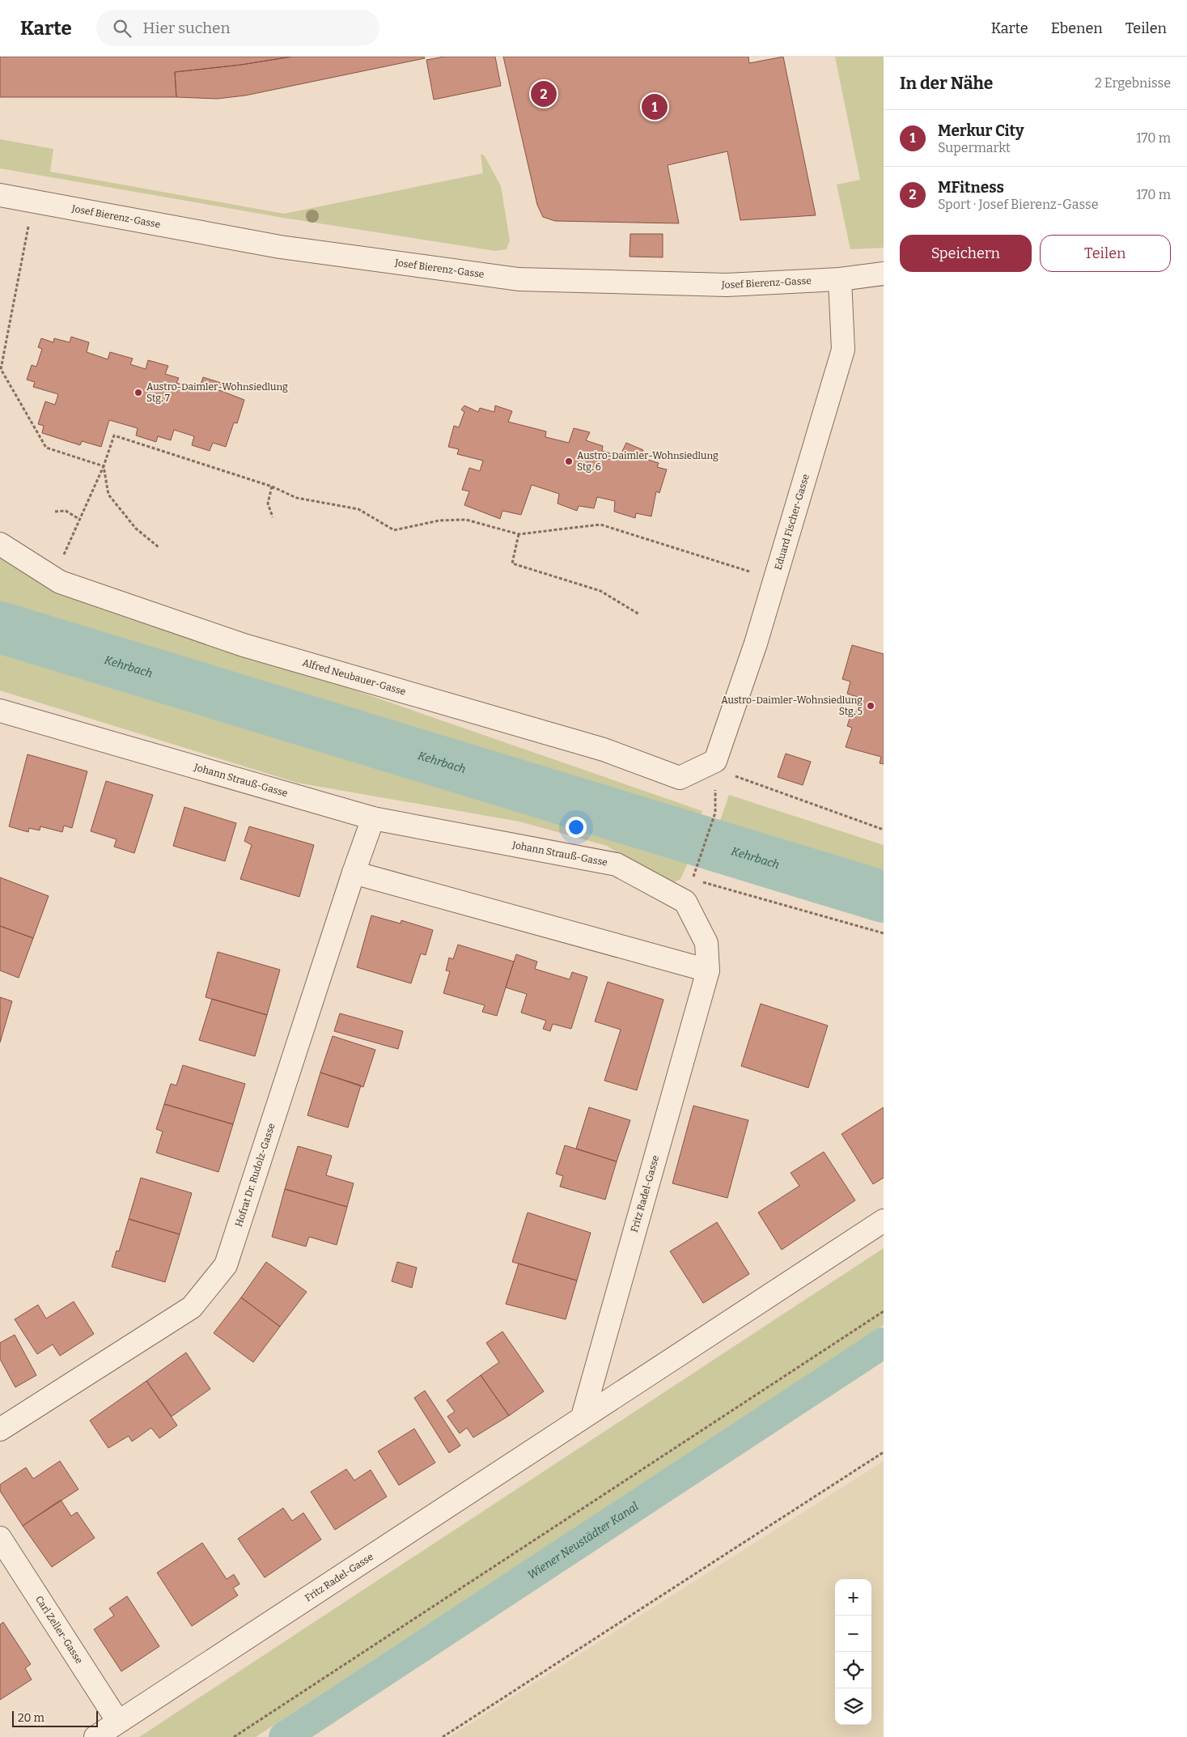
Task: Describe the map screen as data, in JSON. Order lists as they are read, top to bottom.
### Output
{
  "streets": {
    "street": [
      "Josef Bierenz-Gasse",
      "Eduard Fischer-Gasse",
      "Alfred Neubauer-Gasse",
      "Johann Strauß-Gasse",
      "Hofrat Dr. Rudolz-Gasse",
      "Fritz Radel-Gasse",
      "Carl Zeller-Gasse"
    ]
  },
  "crossings": [
    ["Josef Bierenz-Gasse", "Eduard Fischer-Gasse"],
    ["Eduard Fischer-Gasse", "Alfred Neubauer-Gasse"],
    ["Johann Strauß-Gasse", "Hofrat Dr. Rudolz-Gasse"],
    ["Johann Strauß-Gasse", "Fritz Radel-Gasse"],
    ["Fritz Radel-Gasse", "Carl Zeller-Gasse"]
  ],
  "water": ["Kehrbach", "Wiener Neustädter Kanal"],
  "places": ["Austro-Daimler-Wohnsiedlung Stg. 7", "Austro-Daimler-Wohnsiedlung Stg. 6", "Austro-Daimler-Wohnsiedlung Stg. 5"],
  "scale_bar": "20 m",
  "page": {
    "header": "Karte",
    "search": "Hier suchen",
    "nav": ["Karte", "Ebenen", "Teilen"],
    "heading": ["In der Nähe", "2 Ergebnisse"],
    "pins": ["2", "1"],
    "list": [
      {
        "mark": "1",
        "name": "Merkur City",
        "note": "Supermarkt",
        "value": "170 m"
      },
      {
        "mark": "2",
        "name": "MFitness",
        "note": "Sport · Josef Bierenz-Gasse",
        "value": "170 m"
      }
    ],
    "buttons": ["Speichern", "Teilen"],
    "map_buttons": ["+", "−"],
    "scale": "20 m"
  }
}
